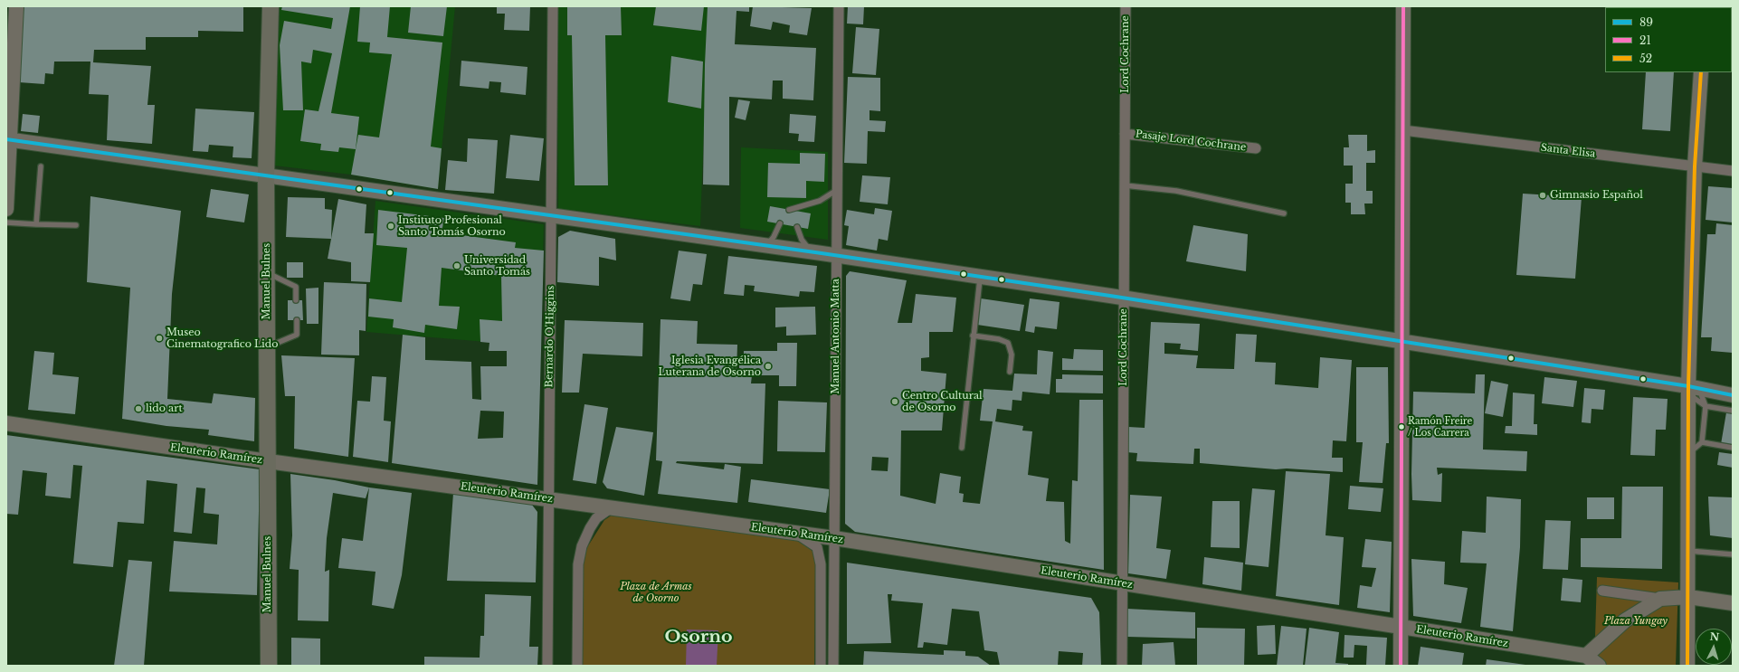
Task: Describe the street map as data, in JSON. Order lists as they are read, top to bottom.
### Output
{
  "streets": {
    "main road": ["Manuel Bulnes", "Eleuterio Ramírez"],
    "street": [
      "Lord Cochrane",
      "Pasaje Lord Cochrane",
      "Santa Elisa",
      "Bernardo O'Higgins",
      "Manuel Antonio Matta"
    ]
  },
  "crossings": [
    ["Lord Cochrane", "Pasaje Lord Cochrane"],
    ["Lord Cochrane", "Eleuterio Ramírez"],
    ["Manuel Bulnes", "Eleuterio Ramírez"],
    ["Bernardo O'Higgins", "Eleuterio Ramírez"],
    ["Manuel Antonio Matta", "Eleuterio Ramírez"]
  ],
  "districts": ["Osorno"],
  "parks": ["Plaza de Armas de Osorno", "Plaza Yungay"],
  "places": [
    "Gimnasio Español",
    "Instituto Profesional Santo Tomás Osorno",
    "Universidad Santo Tomás",
    "Museo Cinematografico Lido",
    "Iglesia Evangélica Luterana de Osorno",
    "Centro Cultural de Osorno",
    "lido art",
    "Ramón Freire / Los Carrera"
  ],
  "lines": ["transit line 21", "transit line 52", "transit line 89"],
  "legend": ["89", "21", "52"],
  "north": "top"
}
